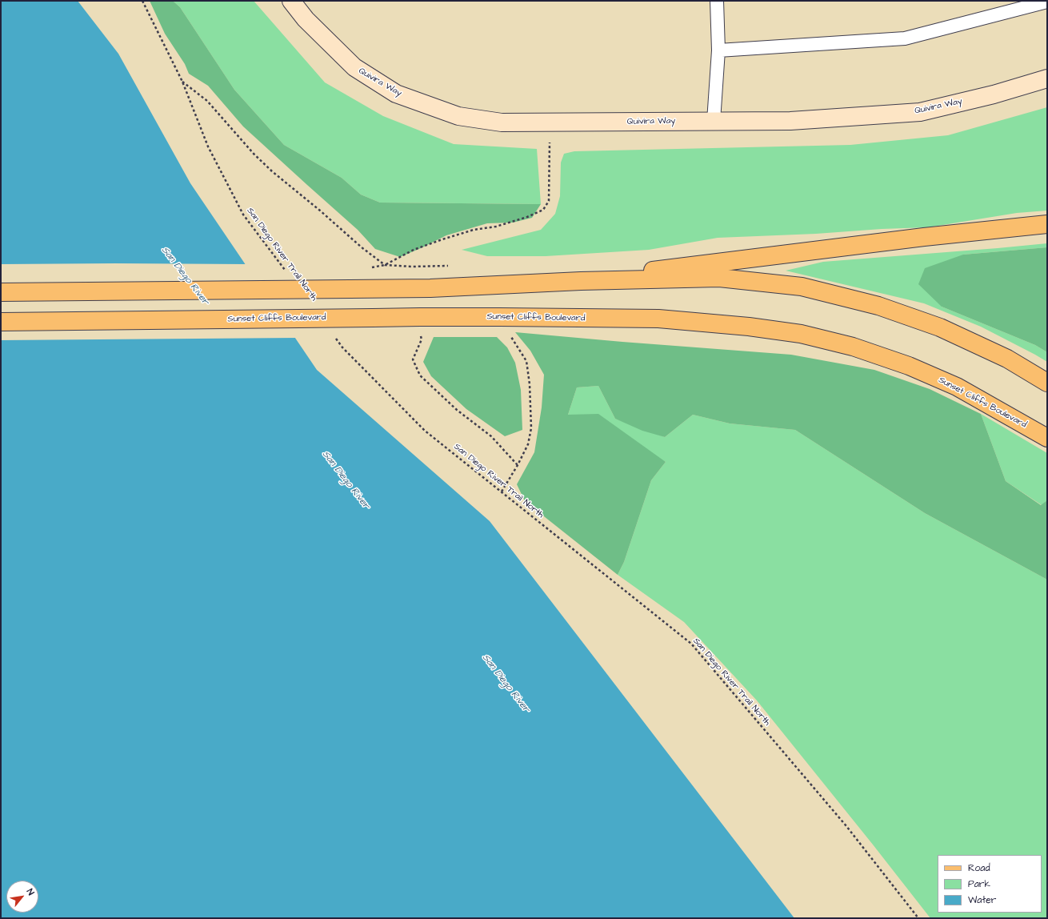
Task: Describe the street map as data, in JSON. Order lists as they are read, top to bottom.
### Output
{
  "streets": {
    "main road": ["Sunset Cliffs Boulevard"],
    "street": ["Quivira Way"],
    "path": ["San Diego River Trail North"]
  },
  "water": ["San Diego River"],
  "legend": ["Road", "Park", "Water"],
  "north": "top right"
}
